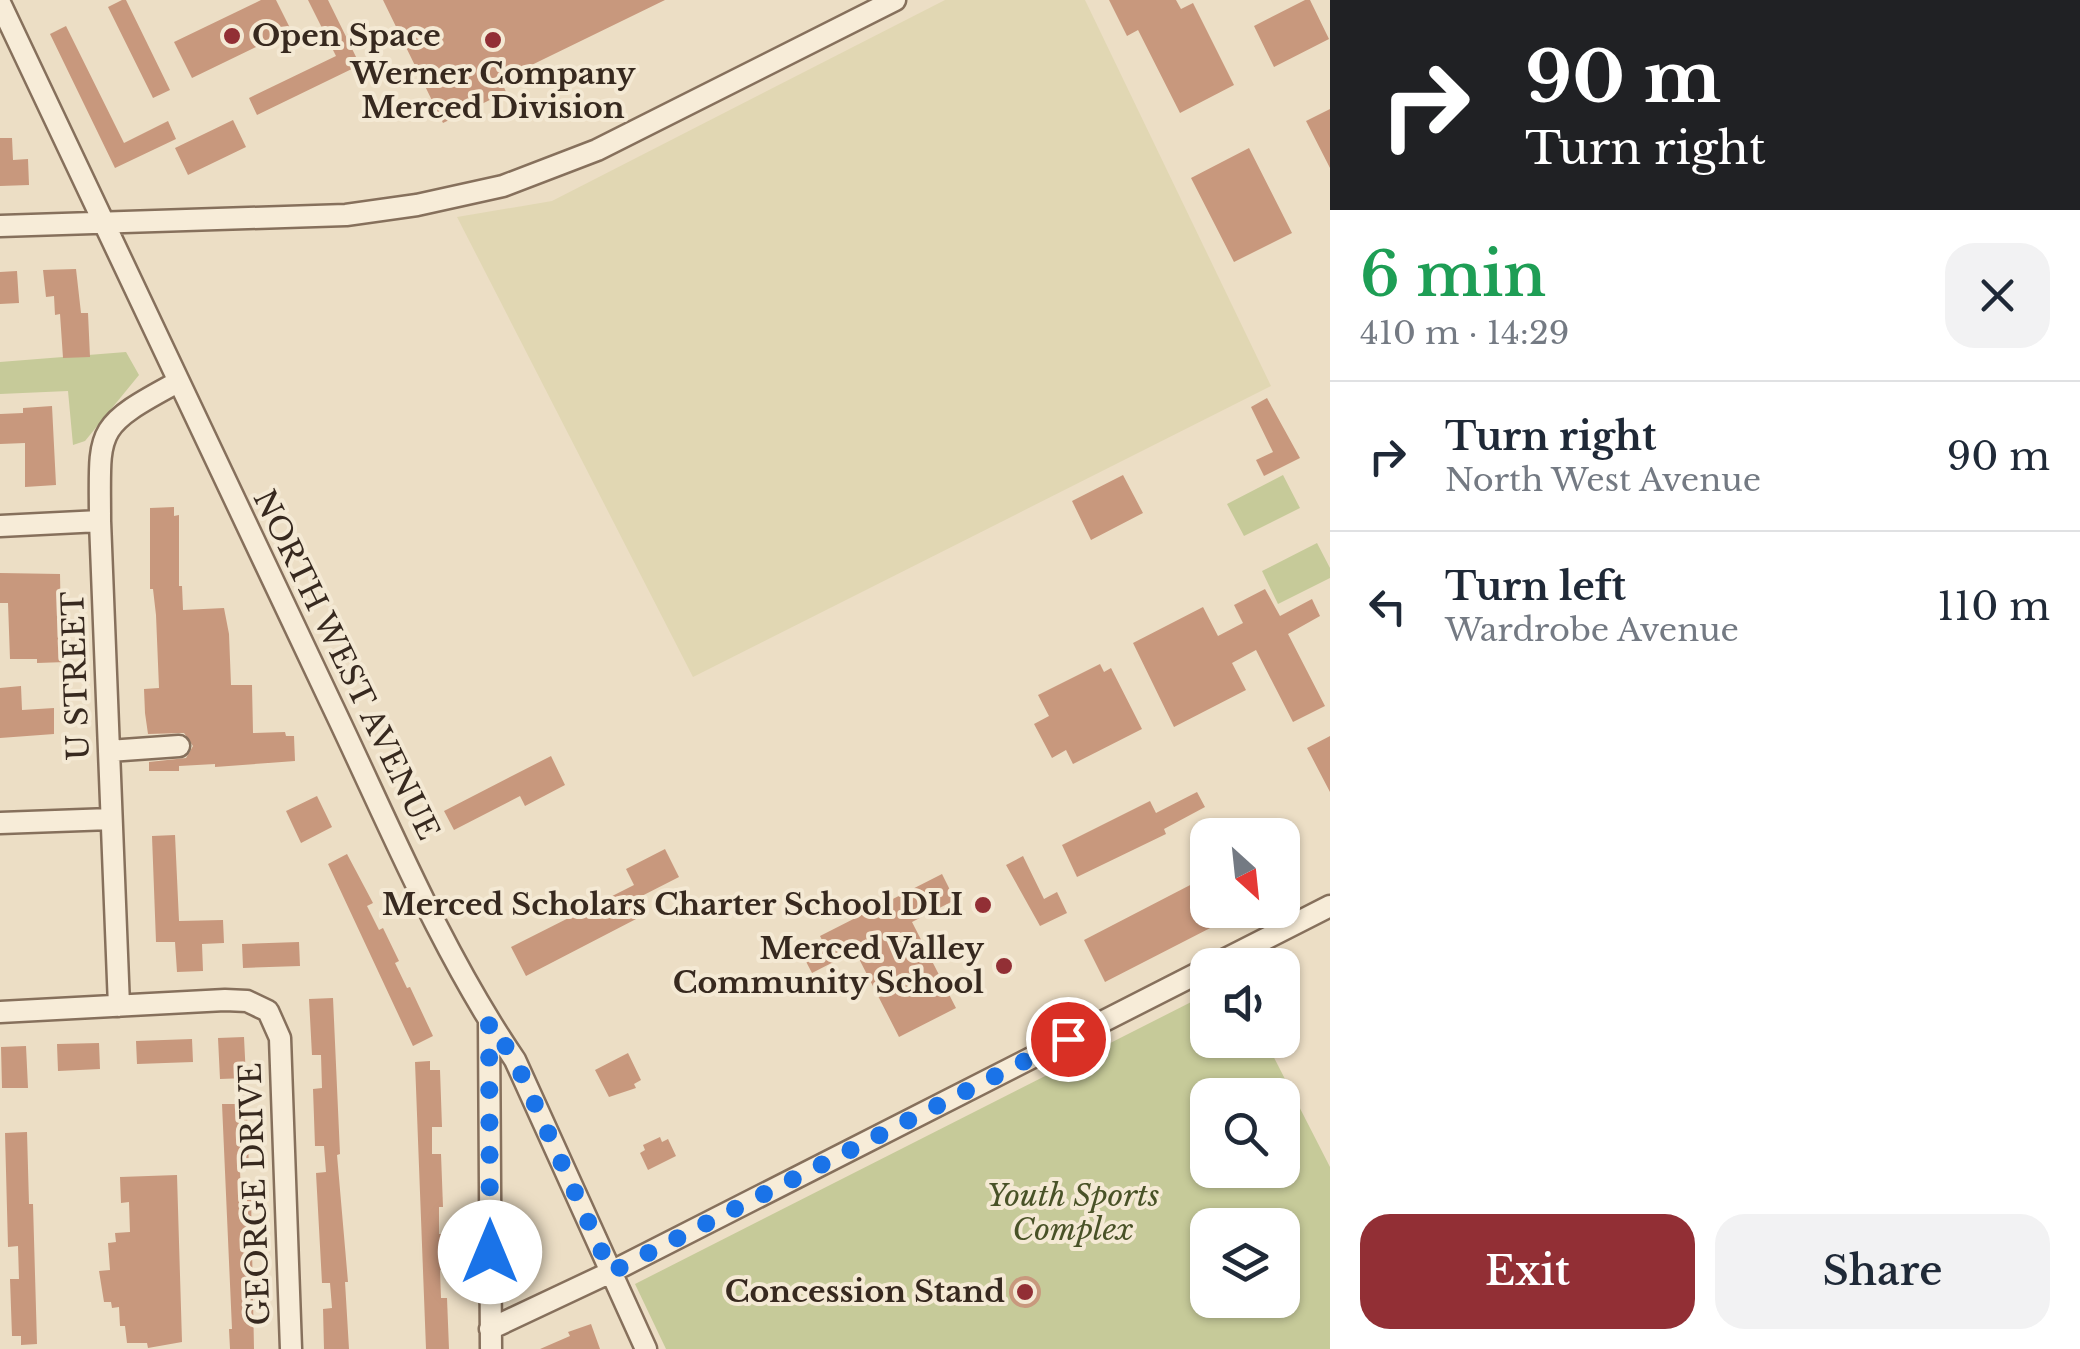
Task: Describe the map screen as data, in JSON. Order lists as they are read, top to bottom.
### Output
{
  "streets": {
    "street": ["NORTH WEST AVENUE", "U STREET", "GEORGE DRIVE"]
  },
  "crossings": [
    ["NORTH WEST AVENUE", "U STREET"],
    ["U STREET", "GEORGE DRIVE"]
  ],
  "parks": ["Youth Sports Complex"],
  "places": [
    "Open Space",
    "Werner Company Merced Division",
    "Merced Scholars Charter School DLI",
    "Merced Valley Community School",
    "Concession Stand"
  ],
  "north": "bottom right",
  "page": {
    "turn": ["90 m", "Turn right"],
    "heading": ["6 min", "410 m · 14:29"],
    "list": [
      {
        "name": "Turn right",
        "note": "North West Avenue",
        "value": "90 m"
      },
      {
        "name": "Turn left",
        "note": "Wardrobe Avenue",
        "value": "110 m"
      }
    ],
    "buttons": ["Exit", "Share"]
  }
}
